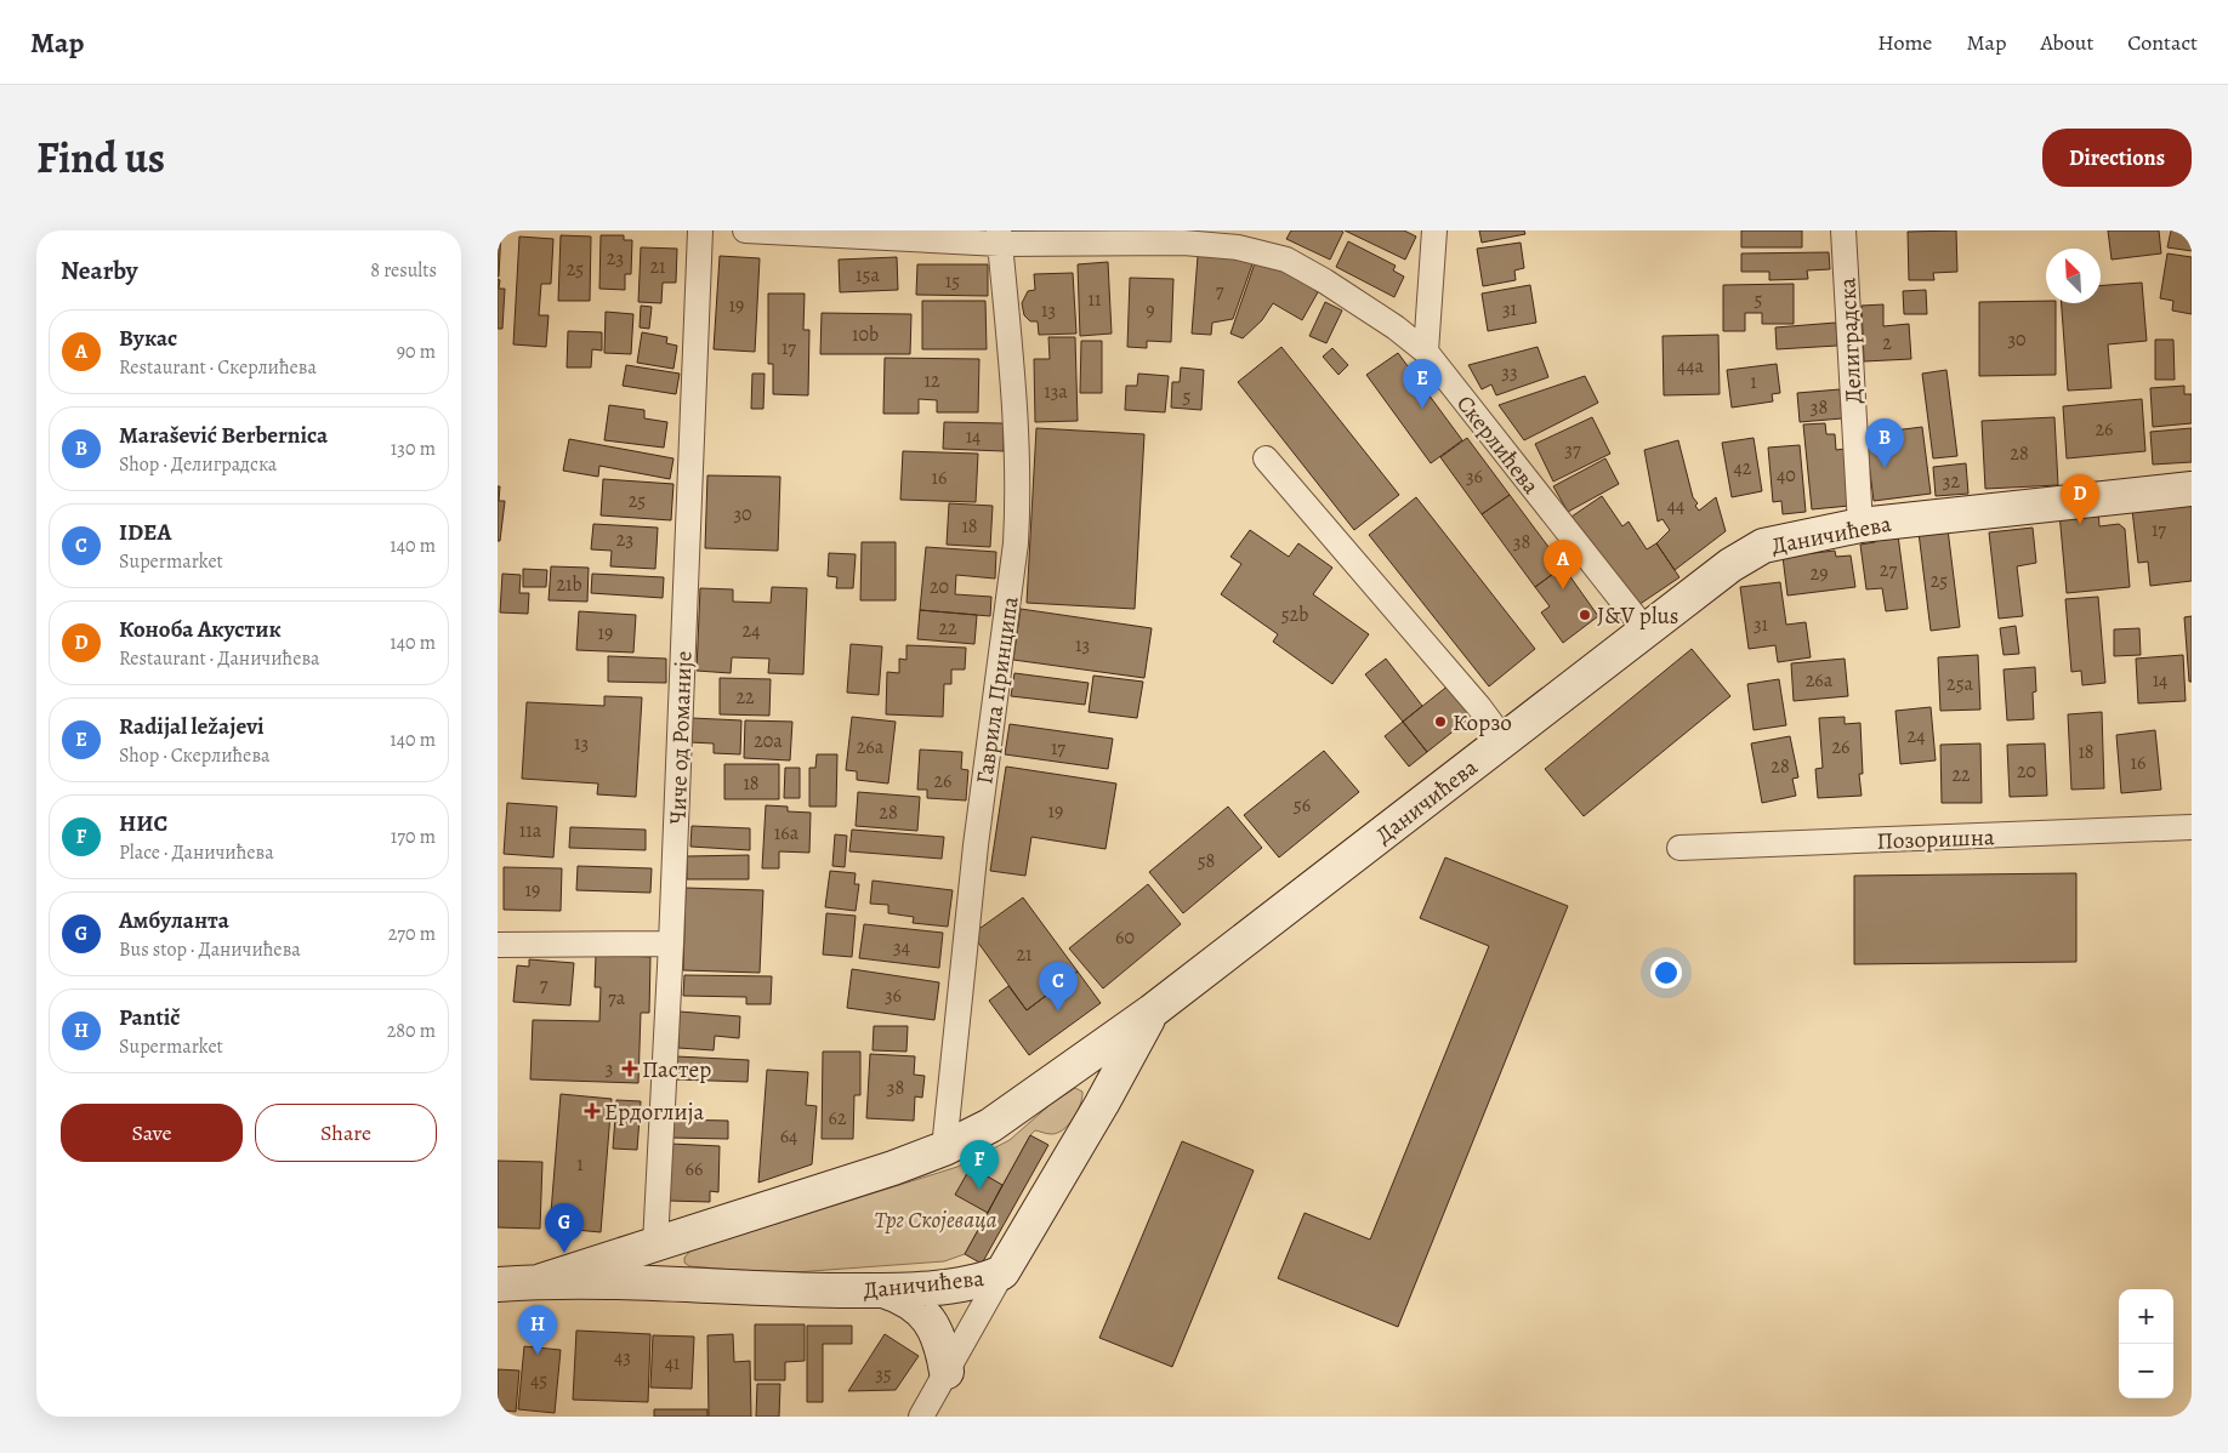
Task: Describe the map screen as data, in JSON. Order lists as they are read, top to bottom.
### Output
{
  "streets": {
    "street": [
      "Делиградска",
      "Скерлићева",
      "Даничићева",
      "Гаврила Принципа",
      "Чиче од Романије",
      "Позоришна"
    ]
  },
  "crossings": [
    ["Делиградска", "Даничићева"],
    ["Скерлићева", "Даничићева"],
    ["Скерлићева", "Гаврила Принципа"],
    ["Даничићева", "Гаврила Принципа"],
    ["Даничићева", "Чиче од Романије"]
  ],
  "parks": ["Трг Скојеваца"],
  "places": {
    "other": ["J&V plus", "Корзо"],
    "health": ["Пастер", "Ердоглија"]
  },
  "house_numbers": [
    "23",
    "21",
    "25",
    "15a",
    "15",
    "7",
    "11",
    "5",
    "19",
    "31",
    "13",
    "9",
    "10b",
    "30",
    "2",
    "17",
    "44a",
    "33",
    "12",
    "1",
    "13a",
    "5",
    "38",
    "26",
    "14",
    "37",
    "28",
    "42",
    "40",
    "36",
    "16",
    "32",
    "25",
    "44",
    "30",
    "18",
    "17",
    "23",
    "38",
    "27",
    "29",
    "25",
    "21b",
    "20",
    "52b",
    "31",
    "22",
    "24",
    "19",
    "13",
    "26a",
    "14",
    "25a",
    "22",
    "24",
    "20a",
    "13",
    "26a",
    "26",
    "17",
    "18",
    "16",
    "28",
    "20",
    "22",
    "26",
    "18",
    "56",
    "19",
    "28",
    "11a",
    "16a",
    "58",
    "19",
    "60",
    "34",
    "21",
    "7",
    "36",
    "7a",
    "3",
    "38",
    "62",
    "64",
    "1",
    "66",
    "43",
    "41",
    "35",
    "45"
  ],
  "north": "top left",
  "page": {
    "header": "Map",
    "nav": [
      "Home",
      "Map",
      "About",
      "Contact"
    ],
    "title": "Find us",
    "buttons": [
      "Directions",
      ["Save", "Share"]
    ],
    "heading": ["Nearby", "8 results"],
    "list": [
      {
        "mark": "A",
        "name": "Вукас",
        "note": "Restaurant · Скерлићева",
        "value": "90 m"
      },
      {
        "mark": "B",
        "name": "Marašević Berbernica",
        "note": "Shop · Делиградска",
        "value": "130 m"
      },
      {
        "mark": "C",
        "name": "IDEA",
        "note": "Supermarket",
        "value": "140 m"
      },
      {
        "mark": "D",
        "name": "Коноба Акустик",
        "note": "Restaurant · Даничићева",
        "value": "140 m"
      },
      {
        "mark": "E",
        "name": "Radijal ležajevi",
        "note": "Shop · Скерлићева",
        "value": "140 m"
      },
      {
        "mark": "F",
        "name": "НИС",
        "note": "Place · Даничићева",
        "value": "170 m"
      },
      {
        "mark": "G",
        "name": "Амбуланта",
        "note": "Bus stop · Даничићева",
        "value": "270 m"
      },
      {
        "mark": "H",
        "name": "Pantič",
        "note": "Supermarket",
        "value": "280 m"
      }
    ],
    "pins": [
      "E",
      "B",
      "D",
      "A",
      "C",
      "F",
      "G",
      "H"
    ],
    "map_buttons": ["+", "−"]
  }
}
